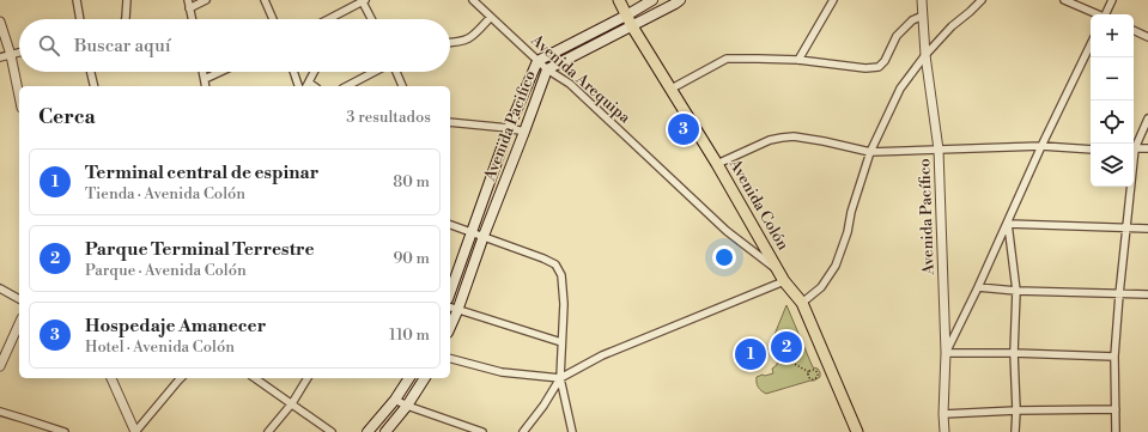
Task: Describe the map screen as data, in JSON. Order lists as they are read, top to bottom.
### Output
{
  "streets": {
    "main road": ["Avenida Pacifico", "Avenida Colón"],
    "street": ["Avenida Arequipa", "Avenida Pacífico"]
  },
  "crossings": [
    ["Avenida Arequipa", "Avenida Pacifico"],
    ["Avenida Arequipa", "Avenida Colón"],
    ["Avenida Pacifico", "Avenida Colón"]
  ],
  "page": {
    "map_buttons": ["+", "−"],
    "search": "Buscar aquí",
    "heading": ["Cerca", "3 resultados"],
    "pins": ["3", "2", "1"],
    "list": [
      {
        "mark": "1",
        "name": "Terminal central de espinar",
        "note": "Tienda · Avenida Colón",
        "value": "80 m"
      },
      {
        "mark": "2",
        "name": "Parque Terminal Terrestre",
        "note": "Parque · Avenida Colón",
        "value": "90 m"
      },
      {
        "mark": "3",
        "name": "Hospedaje Amanecer",
        "note": "Hotel · Avenida Colón",
        "value": "110 m"
      }
    ]
  }
}
